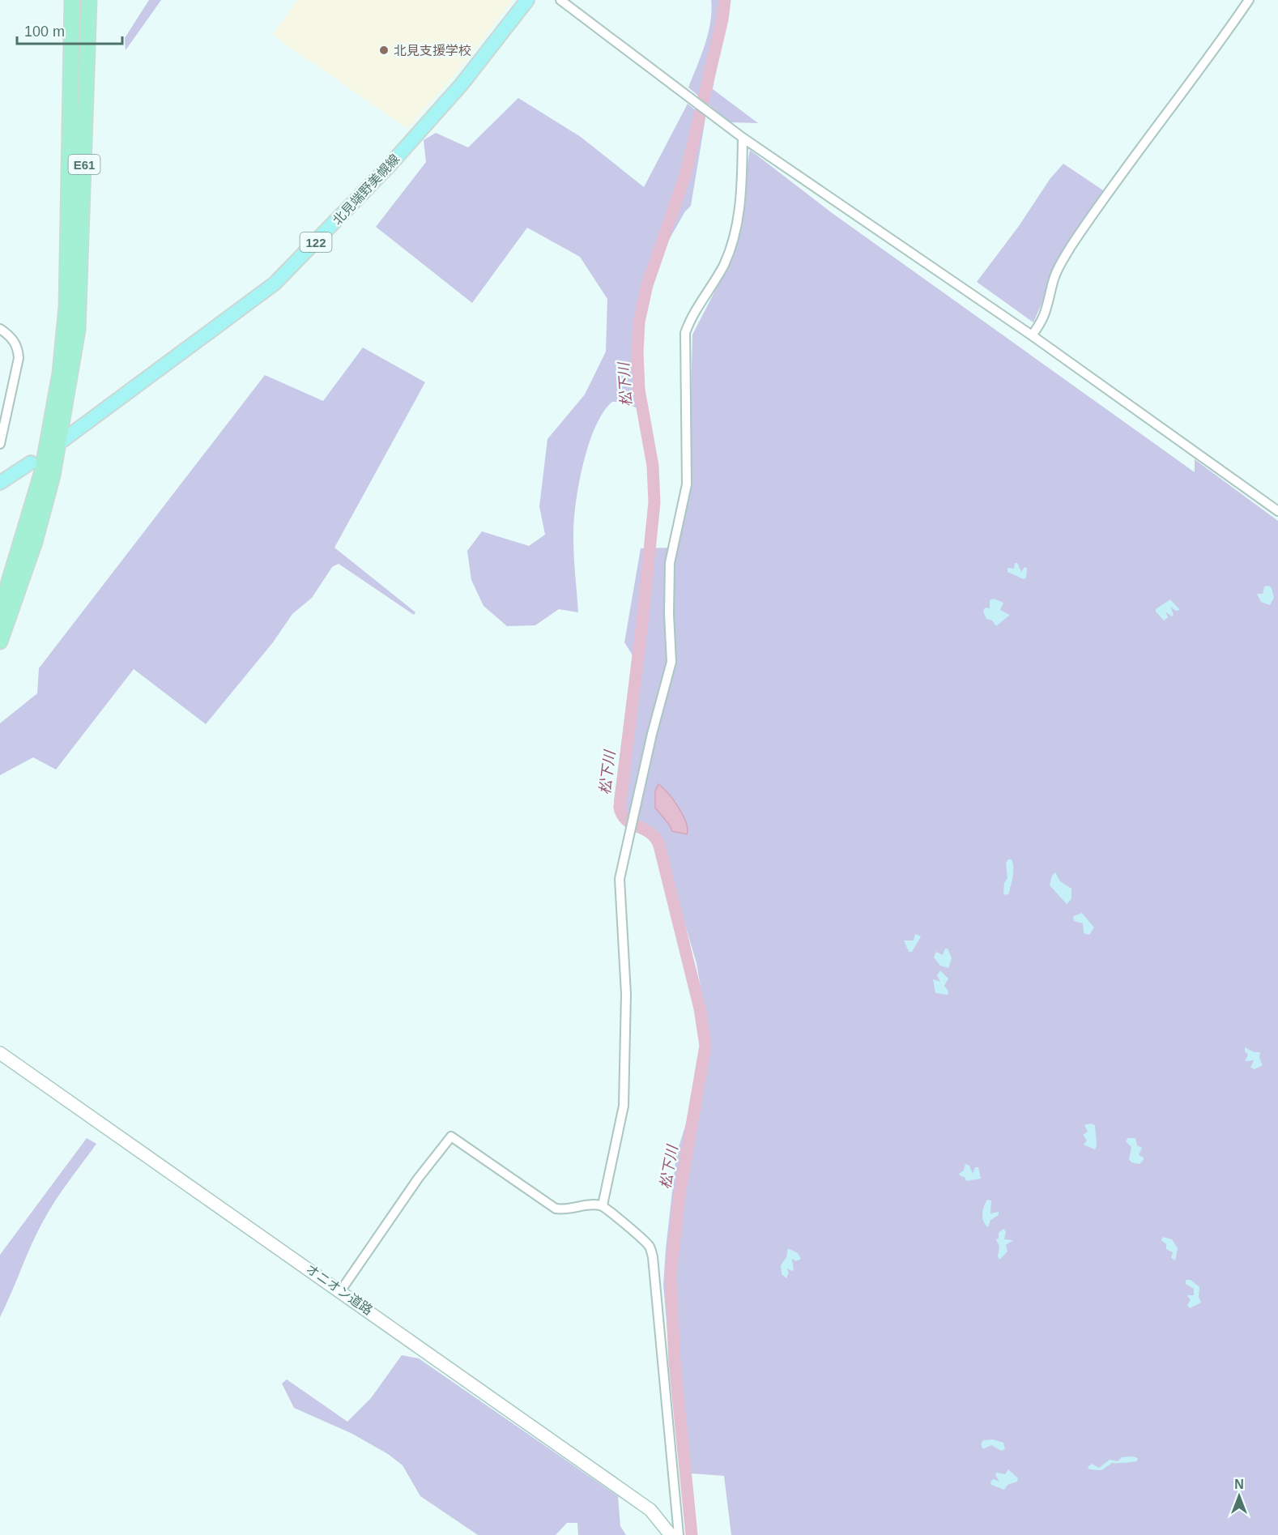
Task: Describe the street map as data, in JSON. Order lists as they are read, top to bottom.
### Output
{
  "streets": {
    "highway": ["E61"],
    "main road": ["北見端野美幌線", "122"],
    "street": ["オニオン道路"]
  },
  "water": ["松下川"],
  "places": ["北見支援学校"],
  "scale_bar": "100 m",
  "north": "top"
}
